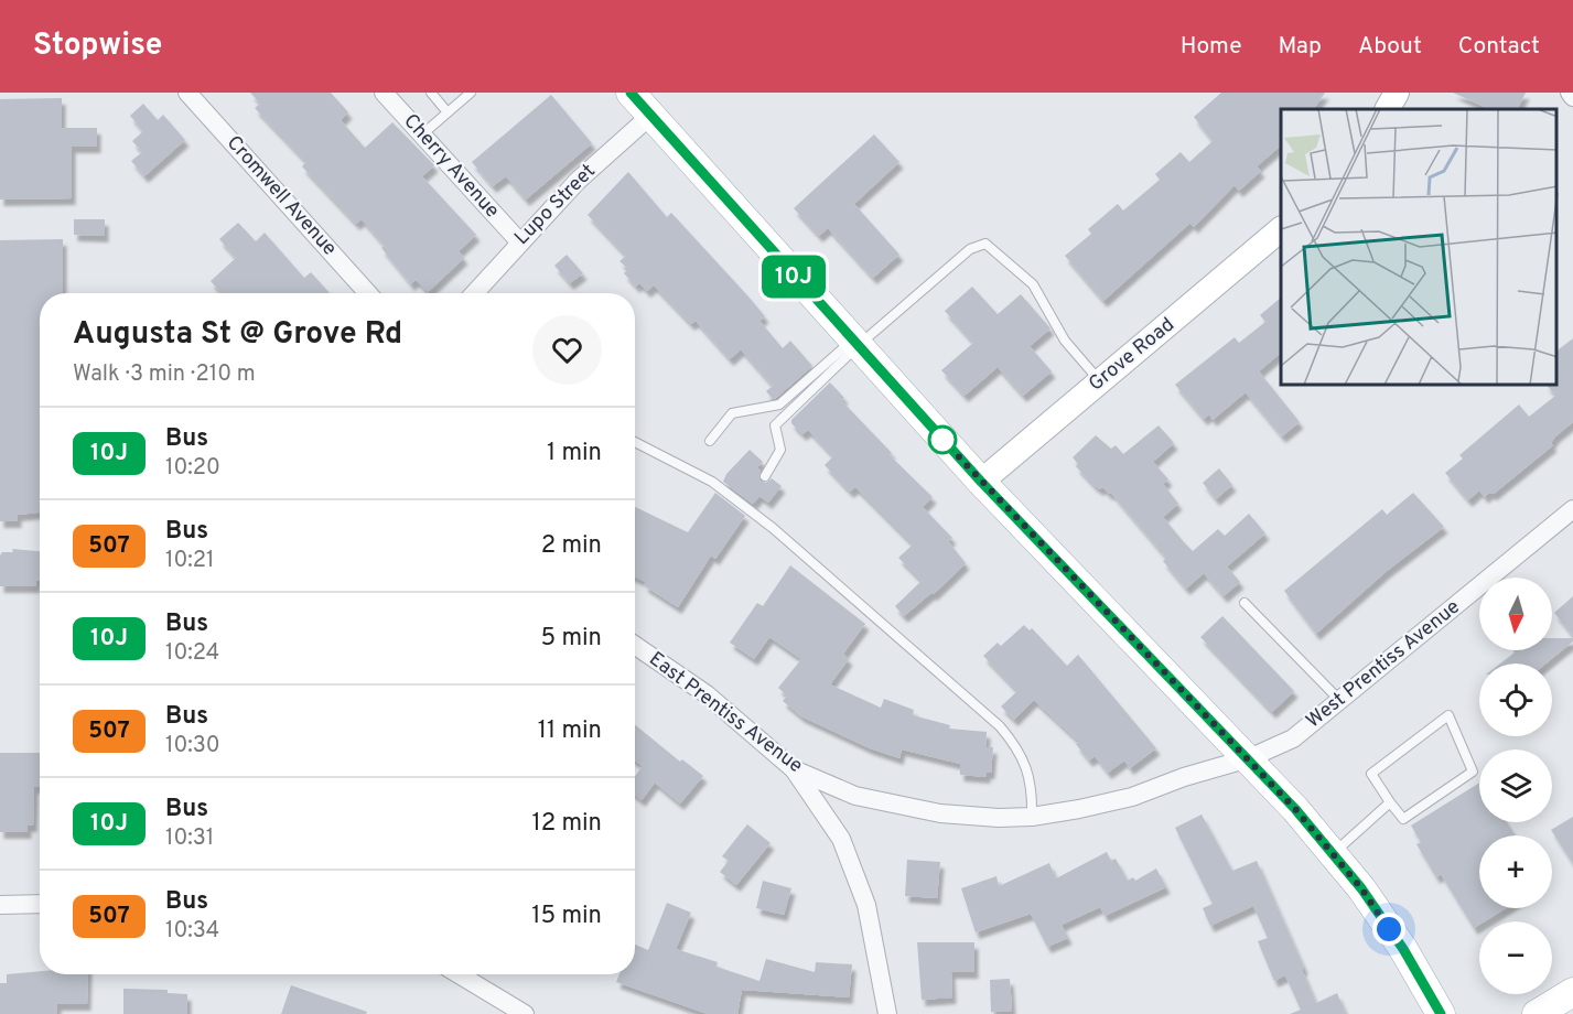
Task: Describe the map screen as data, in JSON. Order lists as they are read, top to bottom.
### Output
{
  "streets": {
    "main road": ["Grove Road"],
    "street": [
      "Cherry Avenue",
      "Cromwell Avenue",
      "Lupo Street",
      "West Prentiss Avenue",
      "East Prentiss Avenue"
    ]
  },
  "crossings": [
    ["Cherry Avenue", "Lupo Street"],
    ["West Prentiss Avenue", "East Prentiss Avenue"]
  ],
  "lines": ["bus line 10J"],
  "north": "bottom",
  "page": {
    "header": "Stopwise",
    "nav": [
      "Home",
      "Map",
      "About",
      "Contact"
    ],
    "on_map": "10J",
    "heading": ["Augusta St @ Grove Rd", "Walk · 3 min · 210 m"],
    "list": [
      {
        "mark": "10J",
        "name": "Bus",
        "note": "10:20",
        "value": "1 min"
      },
      {
        "mark": "507",
        "name": "Bus",
        "note": "10:21",
        "value": "2 min"
      },
      {
        "mark": "10J",
        "name": "Bus",
        "note": "10:24",
        "value": "5 min"
      },
      {
        "mark": "507",
        "name": "Bus",
        "note": "10:30",
        "value": "11 min"
      },
      {
        "mark": "10J",
        "name": "Bus",
        "note": "10:31",
        "value": "12 min"
      },
      {
        "mark": "507",
        "name": "Bus",
        "note": "10:34",
        "value": "15 min"
      }
    ],
    "map_buttons": ["+", "−"]
  }
}
